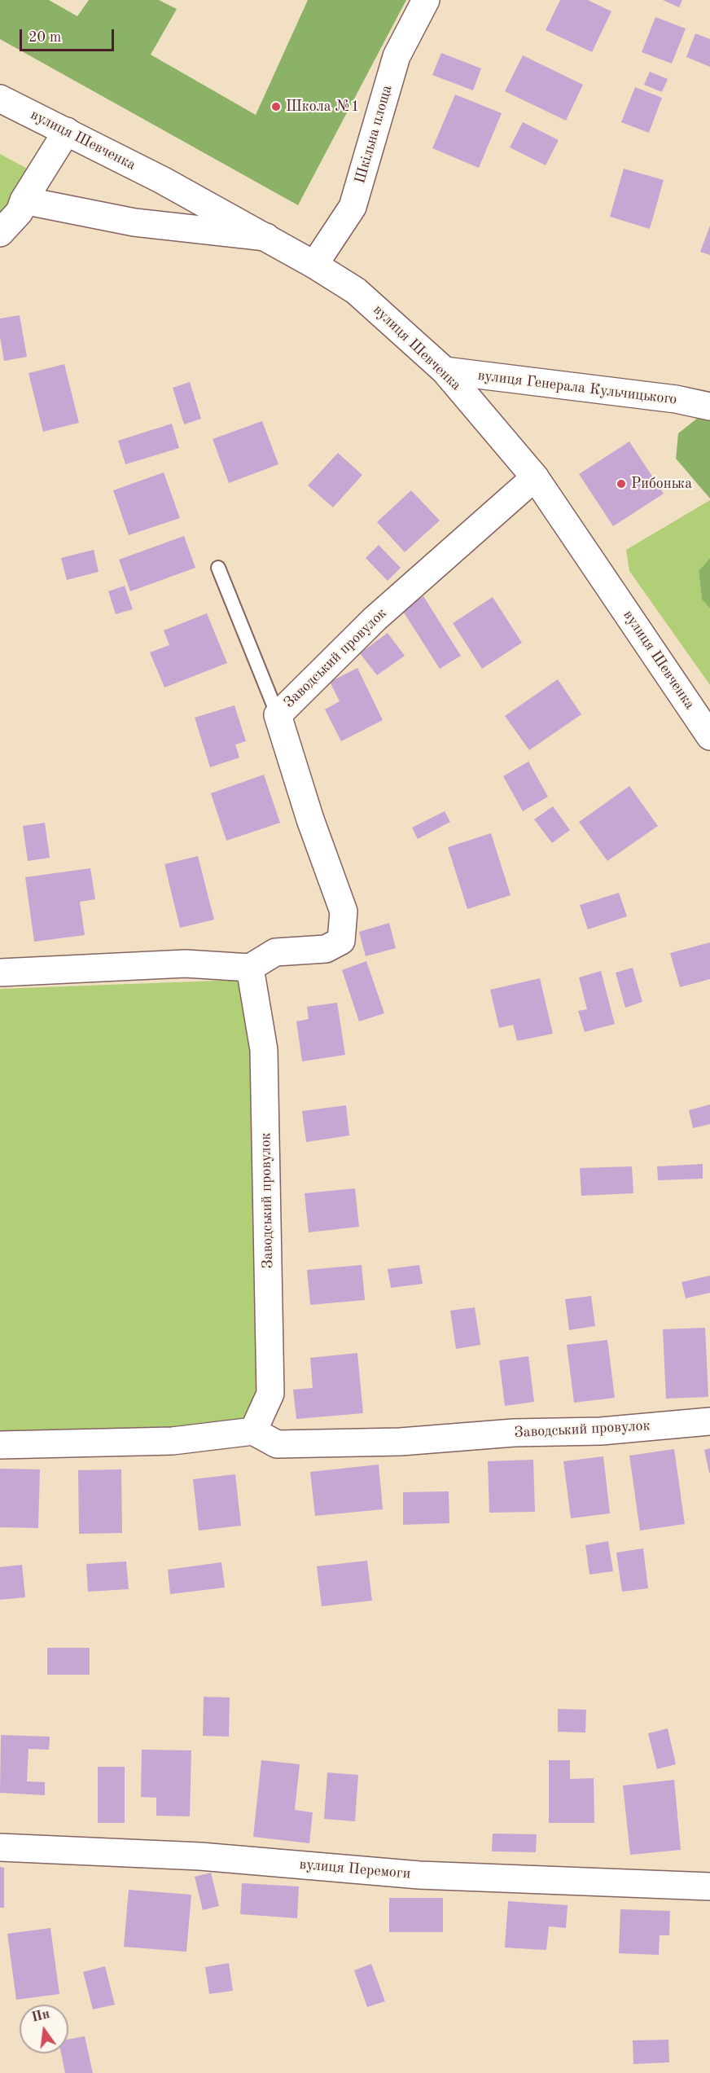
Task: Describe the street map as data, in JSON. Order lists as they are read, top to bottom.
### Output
{
  "streets": {
    "street": [
      "Шкільна площа",
      "вулиця Шевченка",
      "вулиця Генерала Кульчицького",
      "Заводський провулок",
      "вулиця Перемоги"
    ]
  },
  "crossings": [
    ["Шкільна площа", "вулиця Шевченка"],
    ["вулиця Шевченка", "вулиця Генерала Кульчицького"],
    ["вулиця Шевченка", "Заводський провулок"]
  ],
  "places": ["Школа №1", "Рибонька"],
  "scale_bar": "20 m",
  "north": "top"
}
